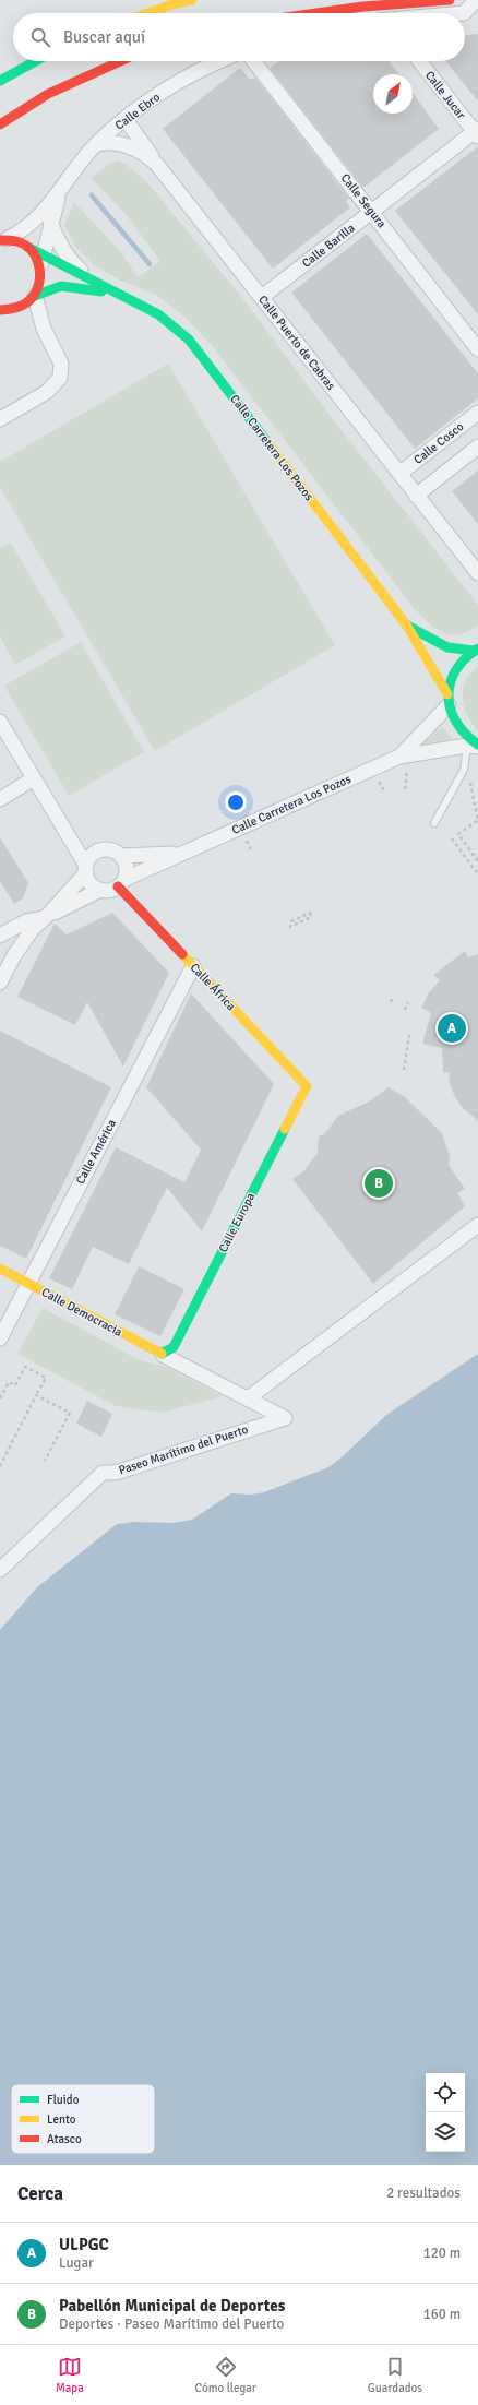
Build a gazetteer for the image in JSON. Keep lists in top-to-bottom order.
{
  "streets": {
    "main road": [
      "Calle Carretera Los Pozos",
      "Calle África",
      "Calle Europa",
      "Calle Democracia"
    ],
    "street": [
      "Calle Jucar",
      "Calle Ebro",
      "Calle Segura",
      "Calle Barilla",
      "Calle Puerto de Cabras",
      "Calle Cosco",
      "Calle América",
      "Paseo Marítimo del Puerto"
    ]
  },
  "crossings": [
    ["Calle Jucar", "Calle Barilla"],
    ["Calle Ebro", "Calle Puerto de Cabras"],
    ["Calle Segura", "Calle Barilla"],
    ["Calle Barilla", "Calle Puerto de Cabras"],
    ["Calle Puerto de Cabras", "Calle Cosco"],
    ["Calle Carretera Los Pozos", "Calle África"],
    ["Calle África", "Calle América"],
    ["Calle África", "Calle Europa"],
    ["Calle América", "Calle Democracia"],
    ["Calle Europa", "Calle Democracia"],
    ["Calle Europa", "Paseo Marítimo del Puerto"],
    ["Calle Democracia", "Paseo Marítimo del Puerto"]
  ],
  "legend": ["Fluido", "Lento", "Atasco"],
  "north": "top right",
  "page": {
    "search": "Buscar aquí",
    "pins": ["A", "B"],
    "heading": ["Cerca", "2 resultados"],
    "list": [
      {
        "mark": "A",
        "name": "ULPGC",
        "note": "Lugar",
        "value": "120 m"
      },
      {
        "mark": "B",
        "name": "Pabellón Municipal de Deportes",
        "note": "Deportes · Paseo Marítimo del Puerto",
        "value": "160 m"
      }
    ],
    "nav": ["Mapa", "Cómo llegar", "Guardados"]
  }
}
